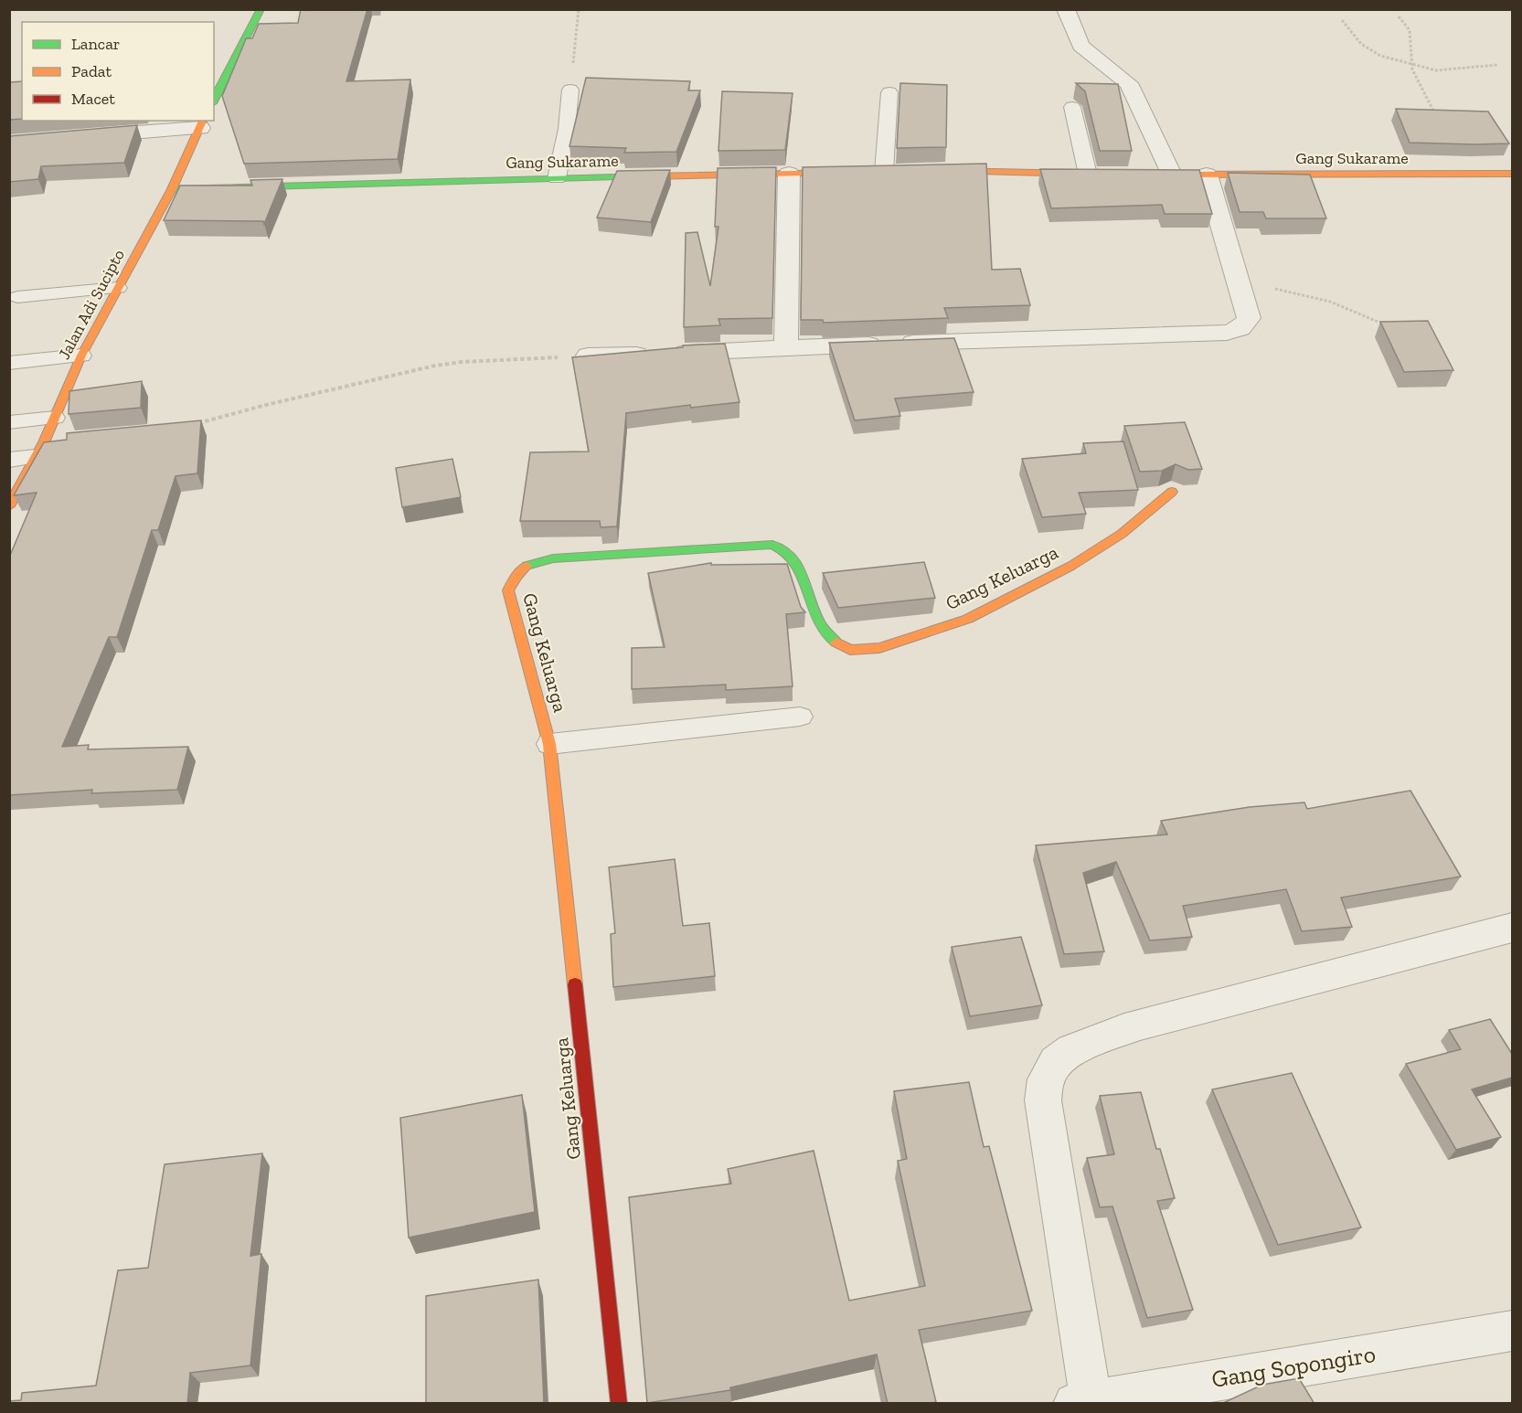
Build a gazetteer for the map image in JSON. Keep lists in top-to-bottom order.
{
  "streets": {
    "street": [
      "Gang Sukarame",
      "Jalan Adi Sucipto",
      "Gang Keluarga",
      "Gang Sopongiro"
    ]
  },
  "crossings": [
    ["Gang Sukarame", "Jalan Adi Sucipto"]
  ],
  "legend": ["Lancar", "Padat", "Macet"]
}
